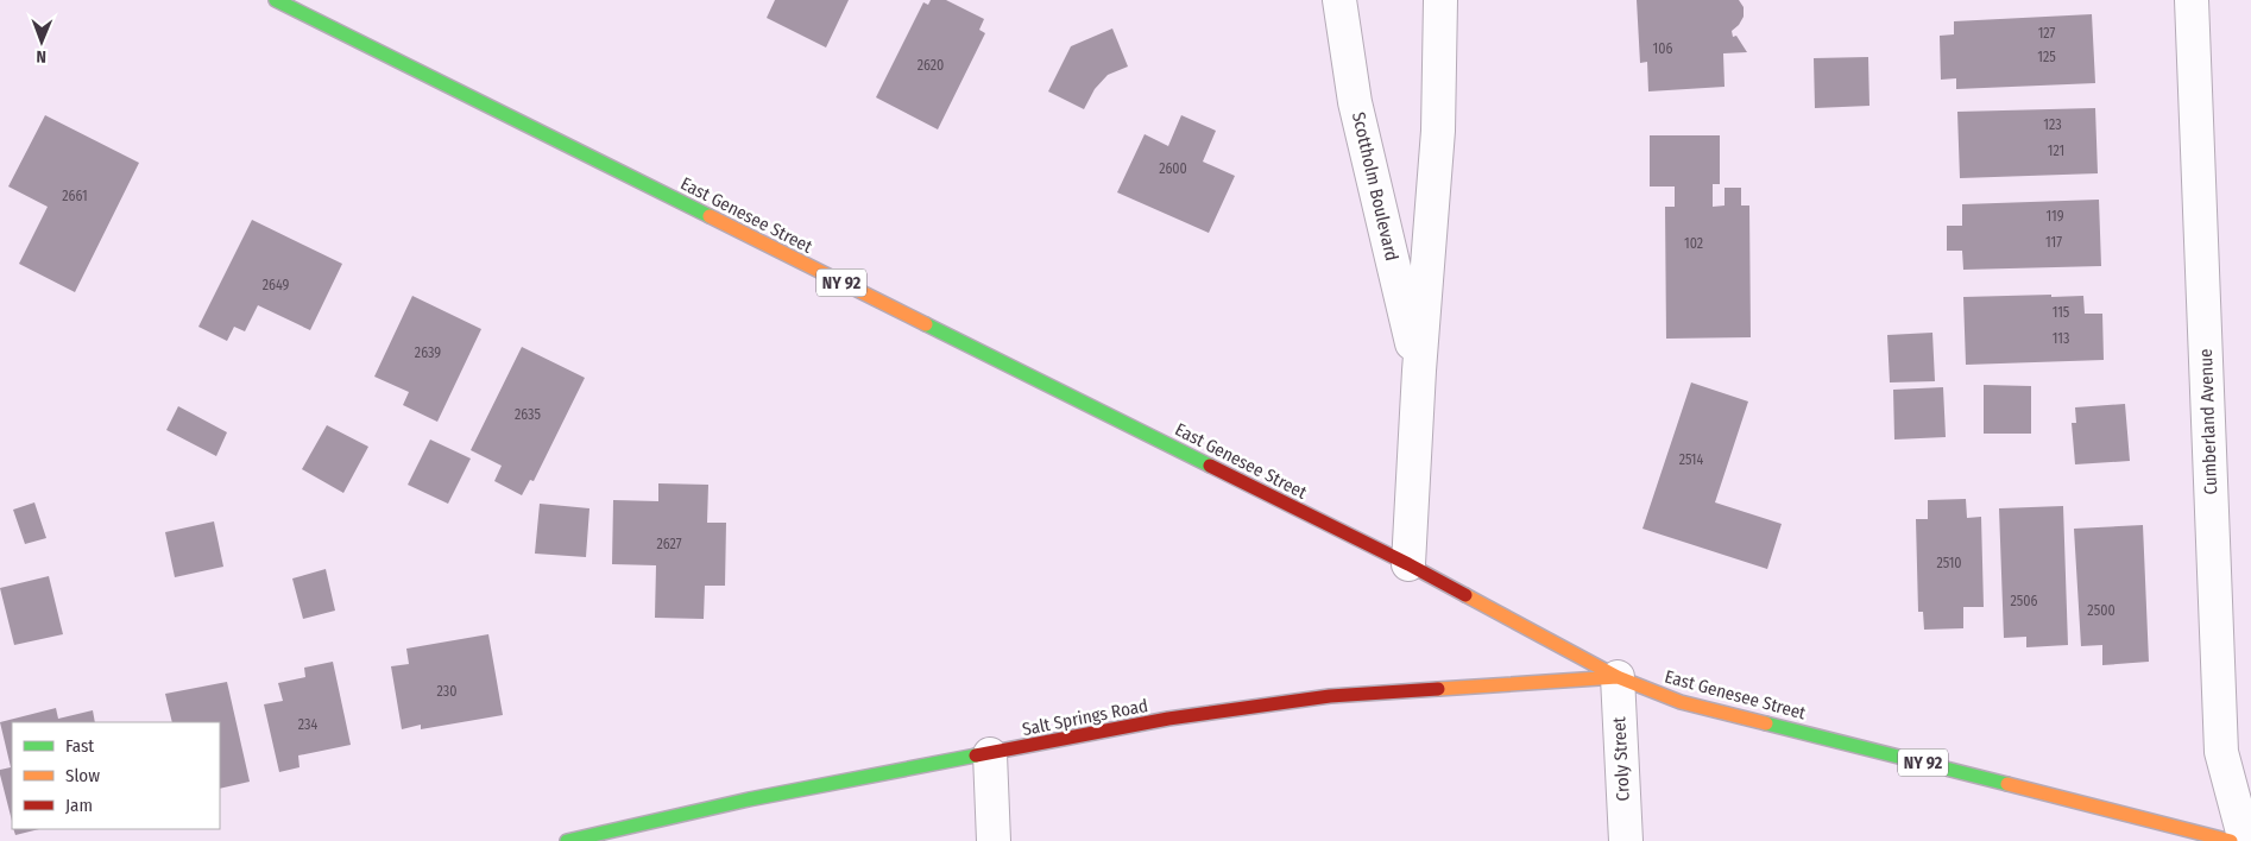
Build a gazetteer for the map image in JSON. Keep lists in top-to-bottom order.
{
  "streets": {
    "main road": ["East Genesee Street", "NY 92", "Salt Springs Road"],
    "street": ["Scottholm Boulevard", "Cumberland Avenue", "Croly Street"]
  },
  "crossings": [
    ["Scottholm Boulevard", "East Genesee Street"],
    ["East Genesee Street", "Salt Springs Road"],
    ["East Genesee Street", "Croly Street"],
    ["Salt Springs Road", "Croly Street"]
  ],
  "house_numbers": [
    "127",
    "106",
    "125",
    "2620",
    "123",
    "121",
    "2600",
    "2661",
    "119",
    "117",
    "102",
    "2649",
    "115",
    "113",
    "2639",
    "2635",
    "2514",
    "2627",
    "2510",
    "2506",
    "2500",
    "230",
    "234"
  ],
  "legend": ["Fast", "Slow", "Jam"],
  "north": "bottom"
}
